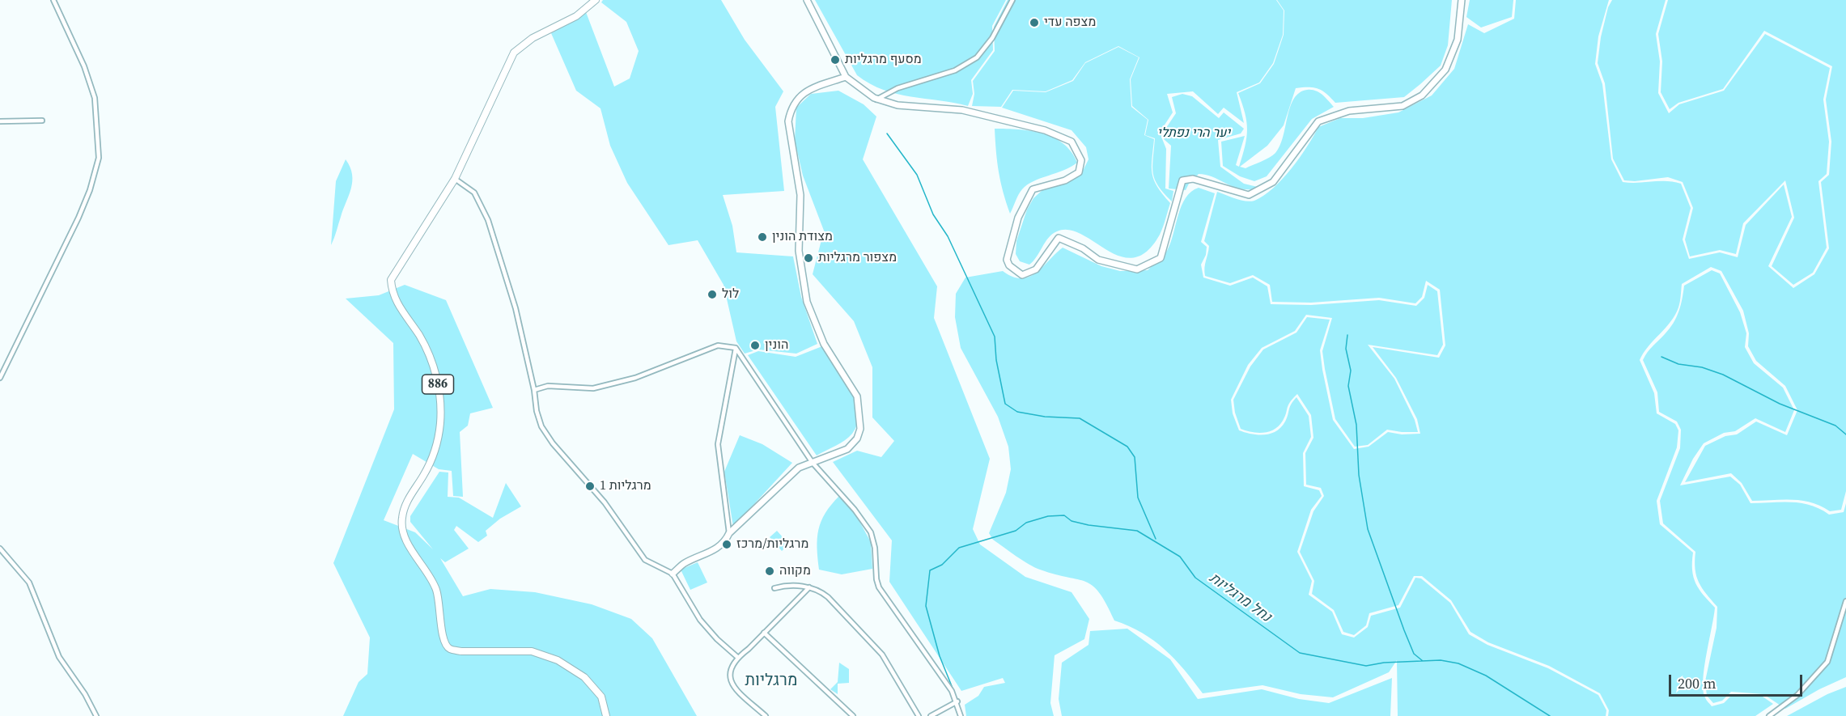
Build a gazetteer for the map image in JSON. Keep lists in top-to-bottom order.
{
  "streets": {
    "main road": ["886"]
  },
  "districts": ["מרגליות"],
  "water": ["נחל מרגליות"],
  "parks": ["יער הרי נפתלי"],
  "places": [
    "מצפה עדי",
    "מסעף מרגליות",
    "מצודת הונין",
    "מצפור מרגליות",
    "לול",
    "הונין",
    "מרגליות 1",
    "מרגליות/מרכז",
    "מקווה"
  ],
  "scale_bar": "200 m"
}
